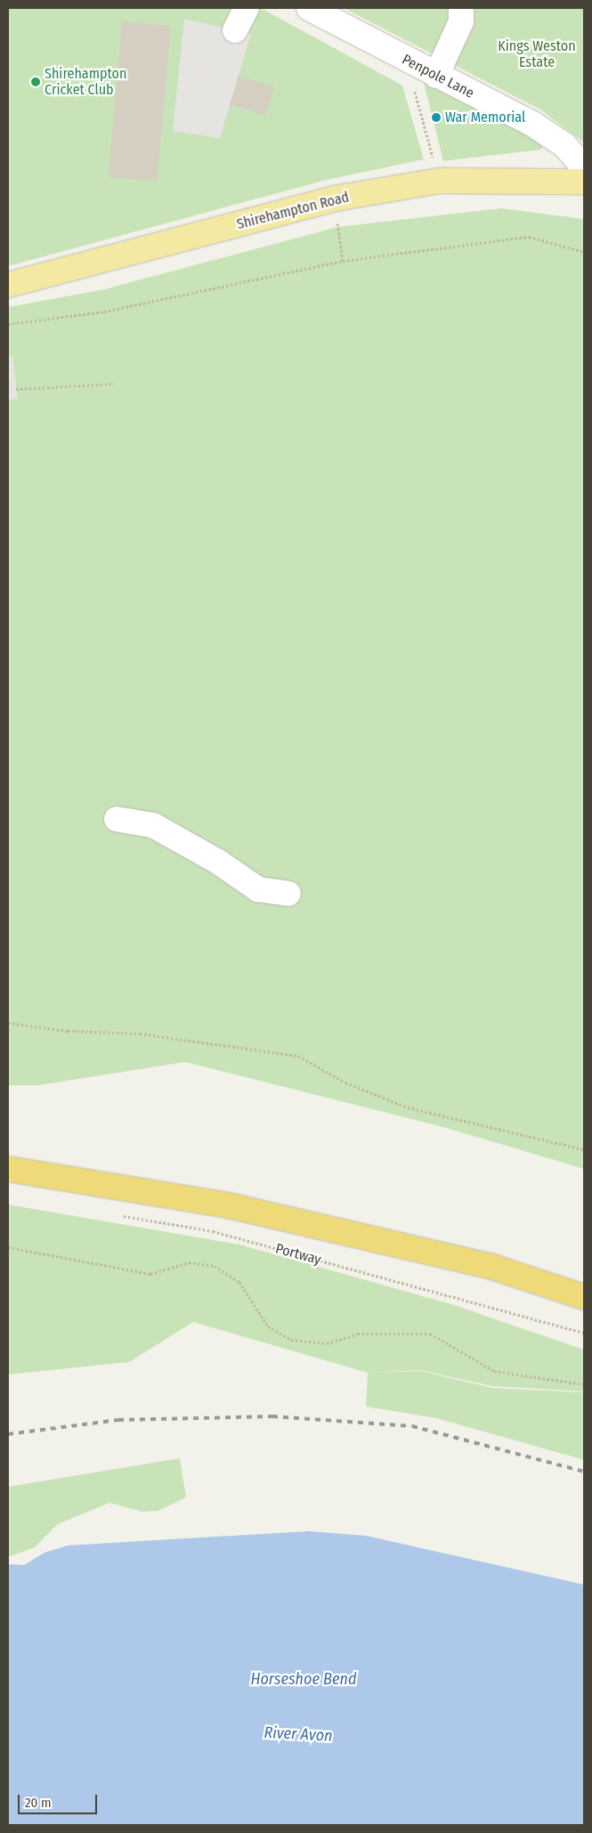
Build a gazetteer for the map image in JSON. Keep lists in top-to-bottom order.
{
  "streets": {
    "main road": ["Shirehampton Road"],
    "street": ["Penpole Lane"],
    "path": ["Portway"]
  },
  "water": ["Horseshoe Bend", "River Avon"],
  "parks": ["Kings Weston Estate"],
  "places": ["Shirehampton Cricket Club", "War Memorial"],
  "scale_bar": "20 m"
}
